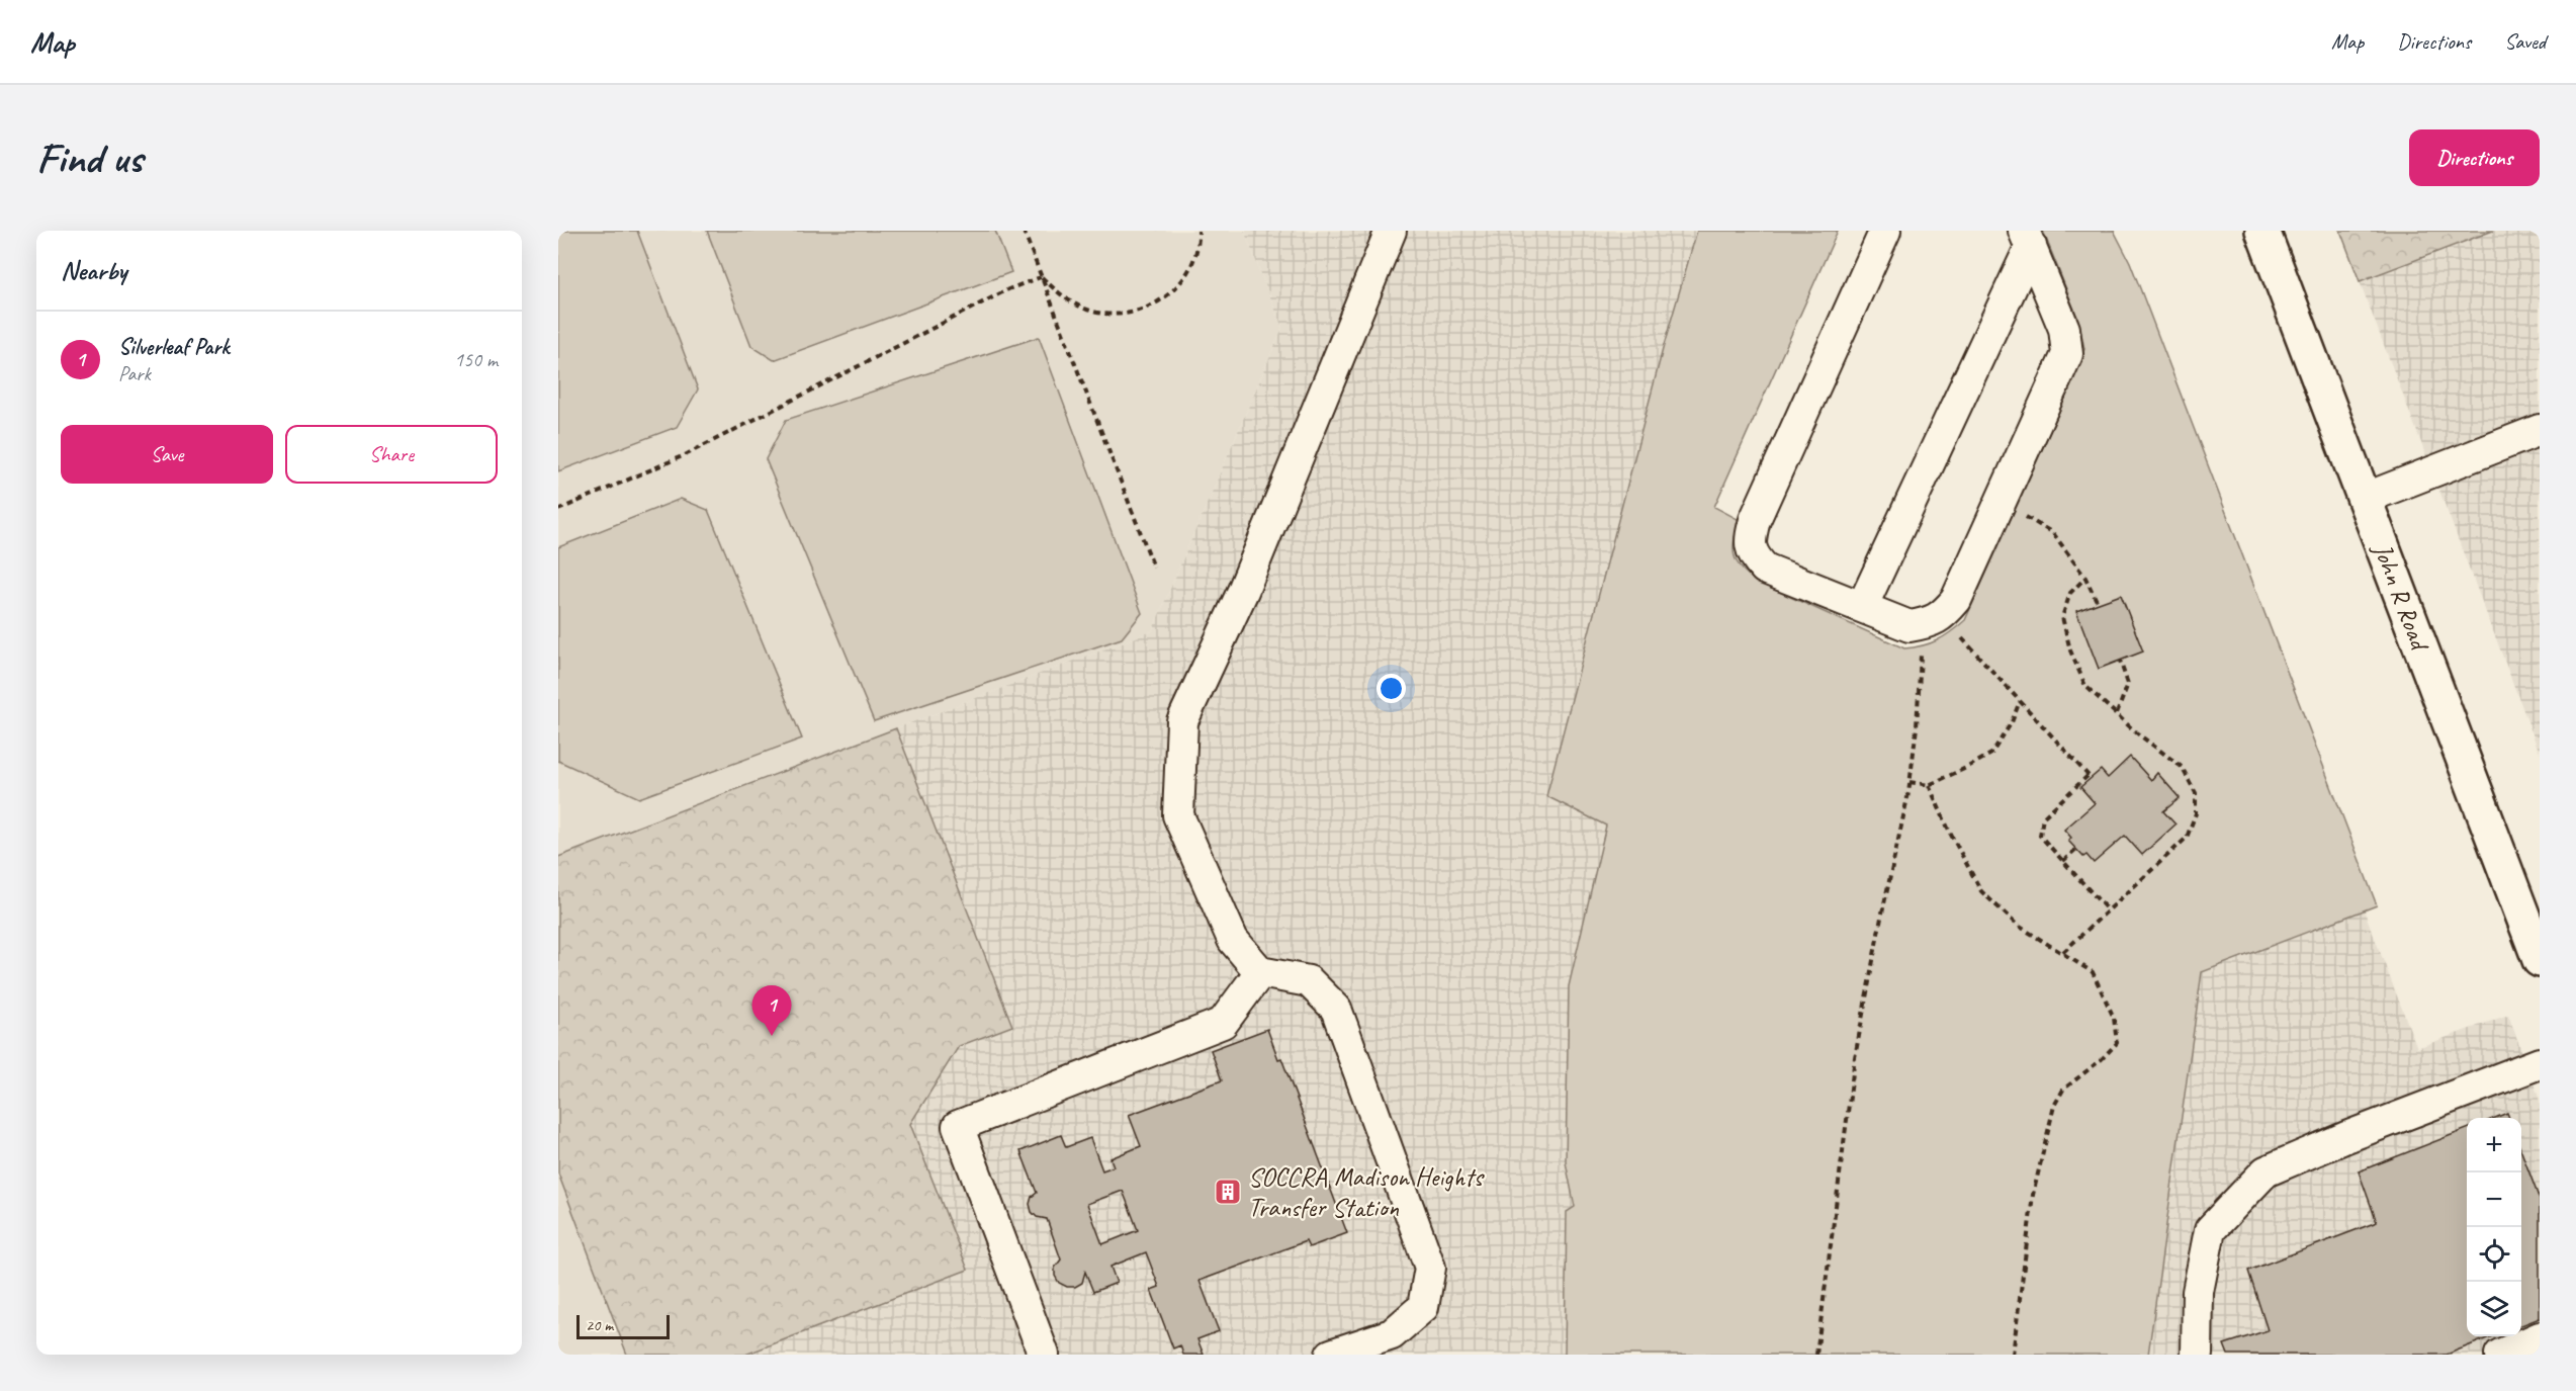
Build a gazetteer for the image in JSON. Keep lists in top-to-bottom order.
{
  "streets": {
    "main road": ["John R Road"]
  },
  "places": {
    "building": ["SOCCRA Madison Heights Transfer Station"]
  },
  "scale_bar": "20 m",
  "page": {
    "header": "Map",
    "nav": ["Map", "Directions", "Saved"],
    "buttons": [
      "Directions",
      ["Save", "Share"]
    ],
    "title": "Find us",
    "heading": "Nearby",
    "list": [
      {
        "mark": "1",
        "name": "Silverleaf Park",
        "note": "Park",
        "value": "150 m"
      }
    ],
    "pins": "1",
    "map_buttons": ["+", "−"],
    "scale": "20 m"
  }
}
